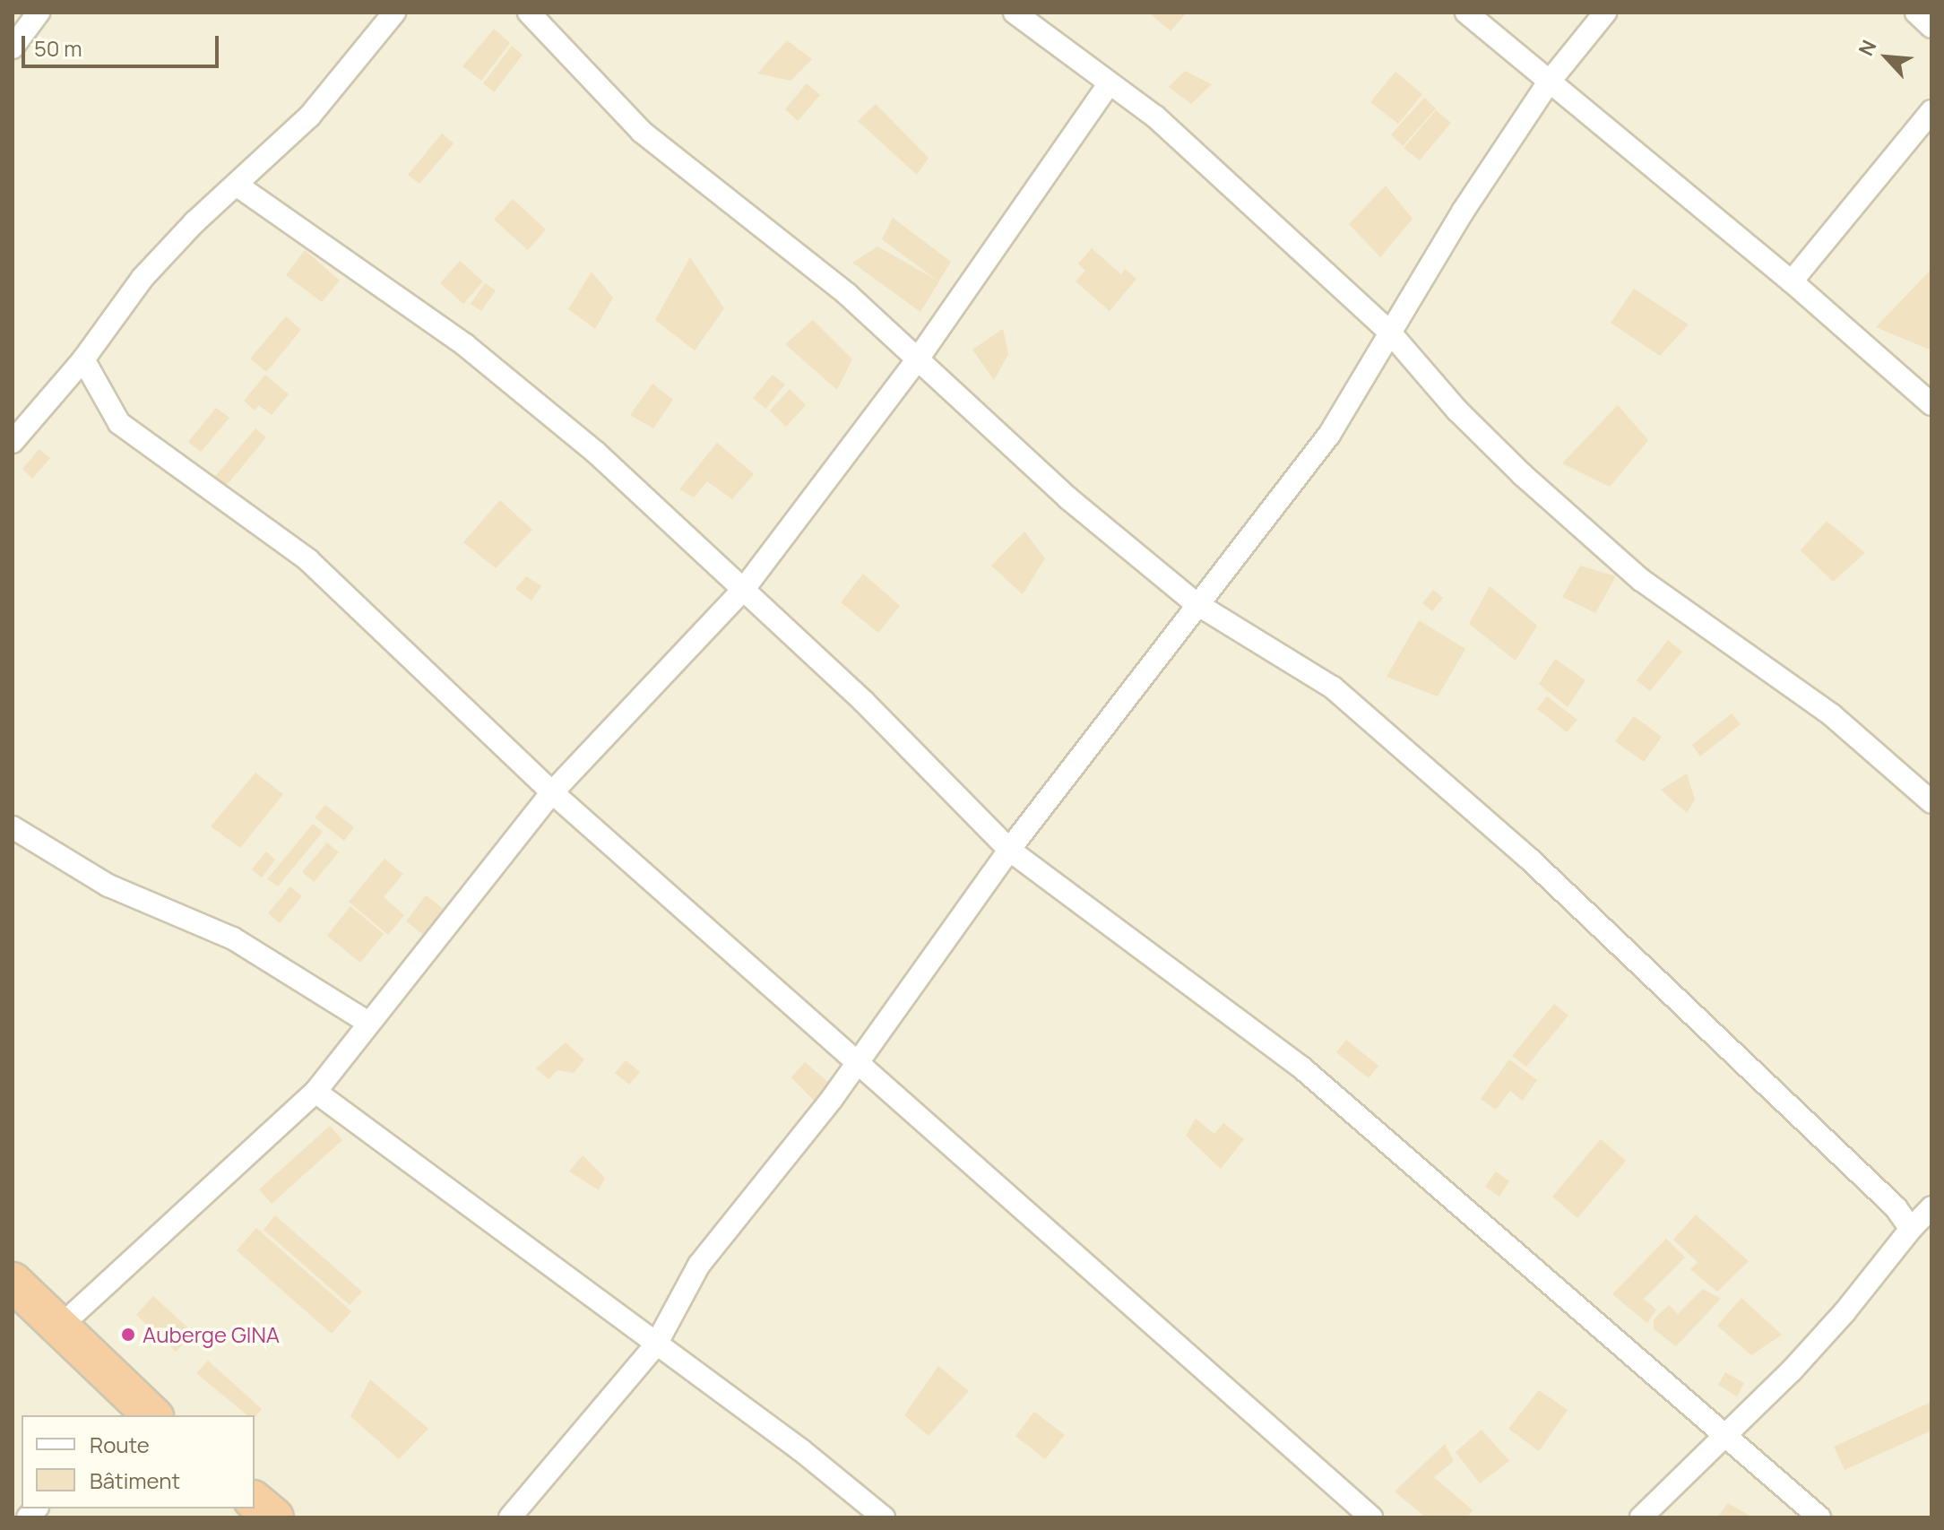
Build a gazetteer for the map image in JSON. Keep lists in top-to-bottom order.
{
  "places": ["Auberge GINA"],
  "legend": ["Route", "Bâtiment"],
  "scale_bar": "50 m",
  "north": "top left"
}
